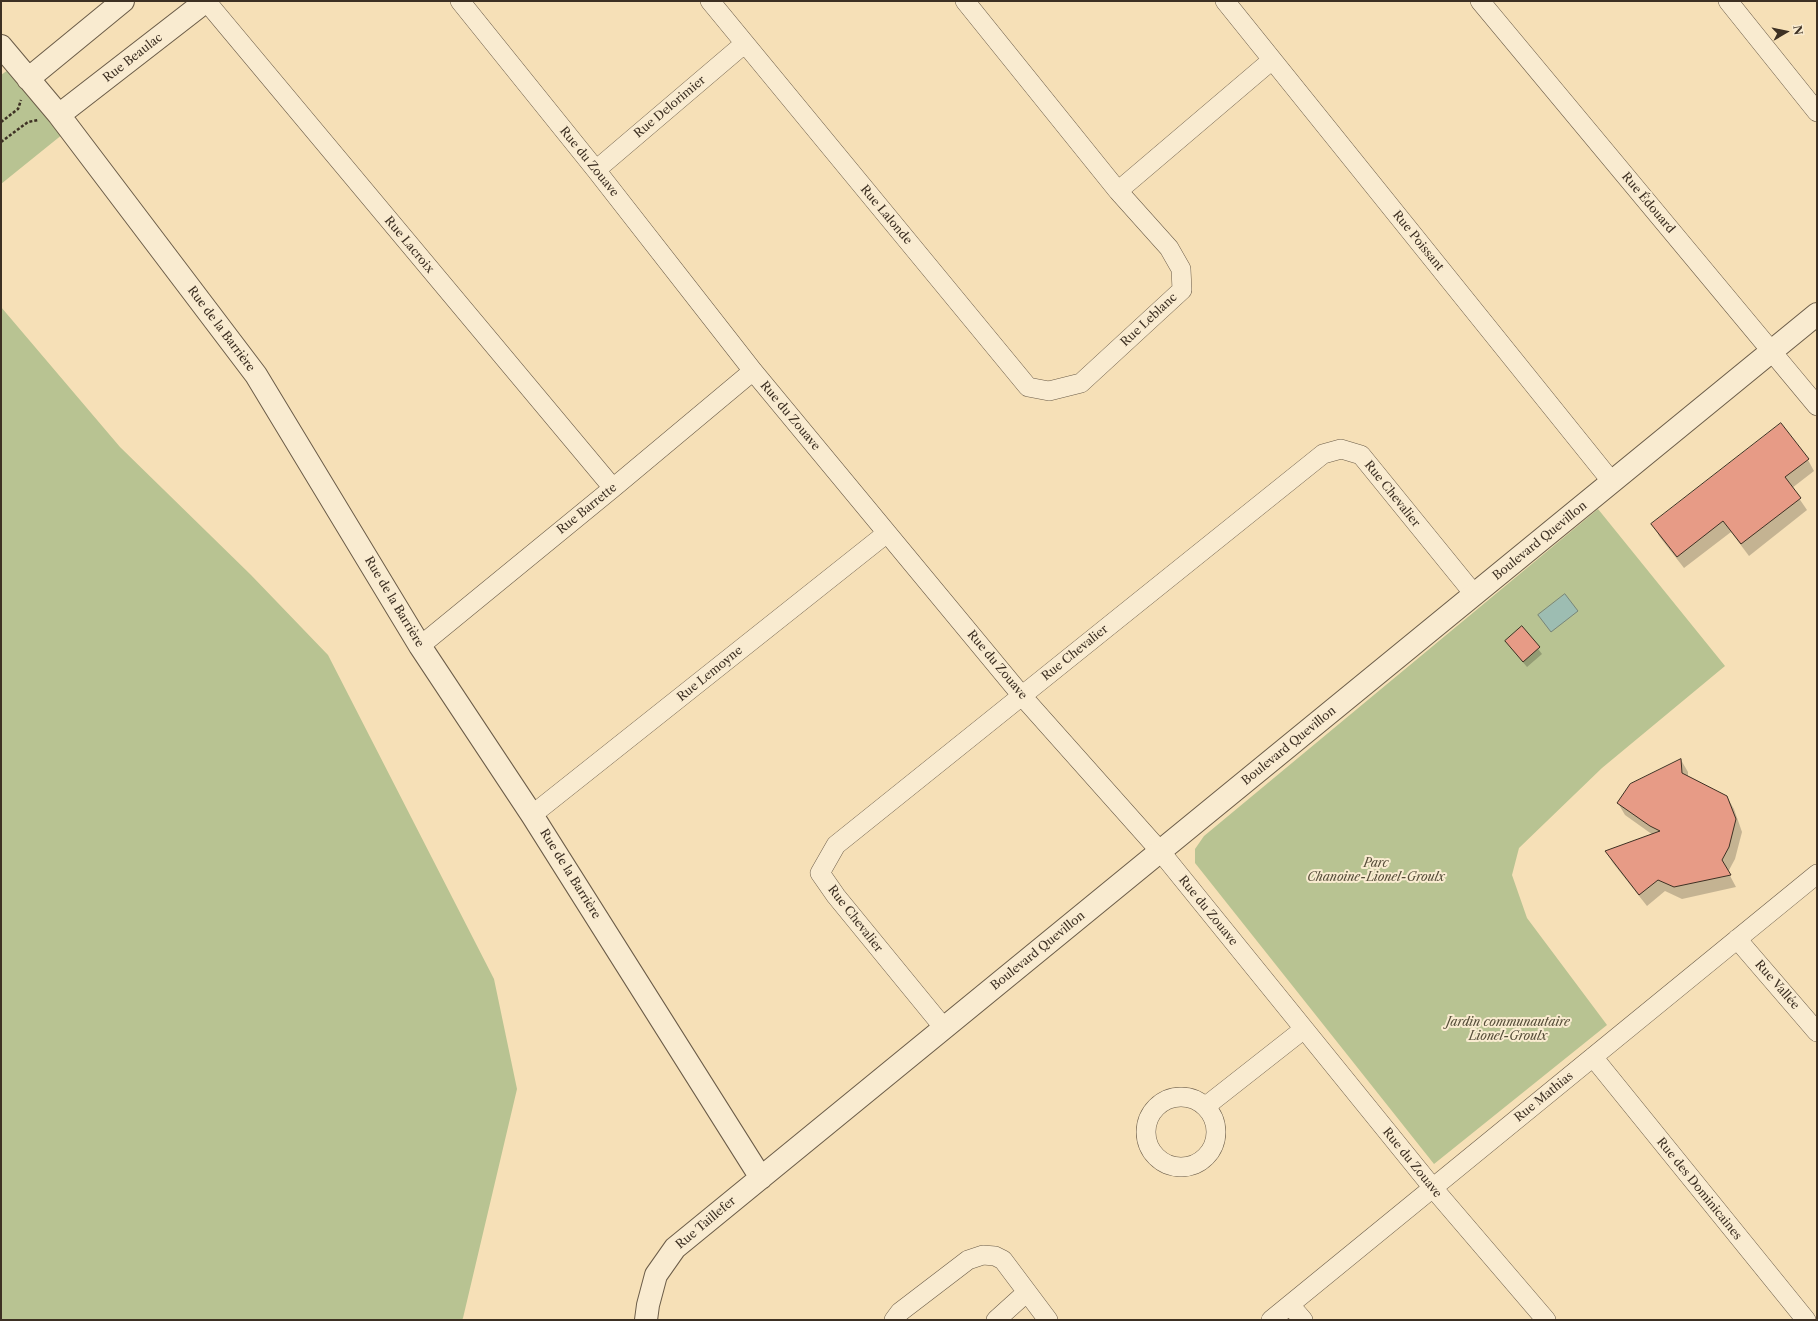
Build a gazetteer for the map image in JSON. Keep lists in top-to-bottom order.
{
  "streets": {
    "street": [
      "Rue Beaulac",
      "Rue Delorimier",
      "Rue du Zouave",
      "Rue Édouard",
      "Rue Lalonde",
      "Rue Poissant",
      "Rue Lacroix",
      "Rue Leblanc",
      "Rue de la Barrière",
      "Rue Chevalier",
      "Rue Barrette",
      "Boulevard Quevillon",
      "Rue Lemoyne",
      "Rue Vallée",
      "Rue Mathias",
      "Rue des Dominicaines",
      "Rue Taillefer"
    ]
  },
  "crossings": [
    ["Rue Beaulac", "Rue Lacroix"],
    ["Rue Beaulac", "Rue de la Barrière"],
    ["Rue Delorimier", "Rue du Zouave"],
    ["Rue Delorimier", "Rue Lalonde"],
    ["Rue du Zouave", "Rue Chevalier"],
    ["Rue du Zouave", "Rue Barrette"],
    ["Rue du Zouave", "Boulevard Quevillon"],
    ["Rue du Zouave", "Rue Lemoyne"],
    ["Rue du Zouave", "Rue Mathias"],
    ["Rue Édouard", "Boulevard Quevillon"],
    ["Rue Lalonde", "Rue Leblanc"],
    ["Rue Poissant", "Boulevard Quevillon"],
    ["Rue Lacroix", "Rue Barrette"],
    ["Rue de la Barrière", "Rue Barrette"],
    ["Rue de la Barrière", "Boulevard Quevillon"],
    ["Rue de la Barrière", "Rue Lemoyne"],
    ["Rue de la Barrière", "Rue Taillefer"],
    ["Rue Chevalier", "Boulevard Quevillon"],
    ["Boulevard Quevillon", "Rue Taillefer"],
    ["Rue Vallée", "Rue Mathias"],
    ["Rue Mathias", "Rue des Dominicaines"]
  ],
  "parks": ["Parc Chanoine-Lionel-Groulx", "Jardin communautaire Lionel-Groulx"],
  "north": "right"
}
